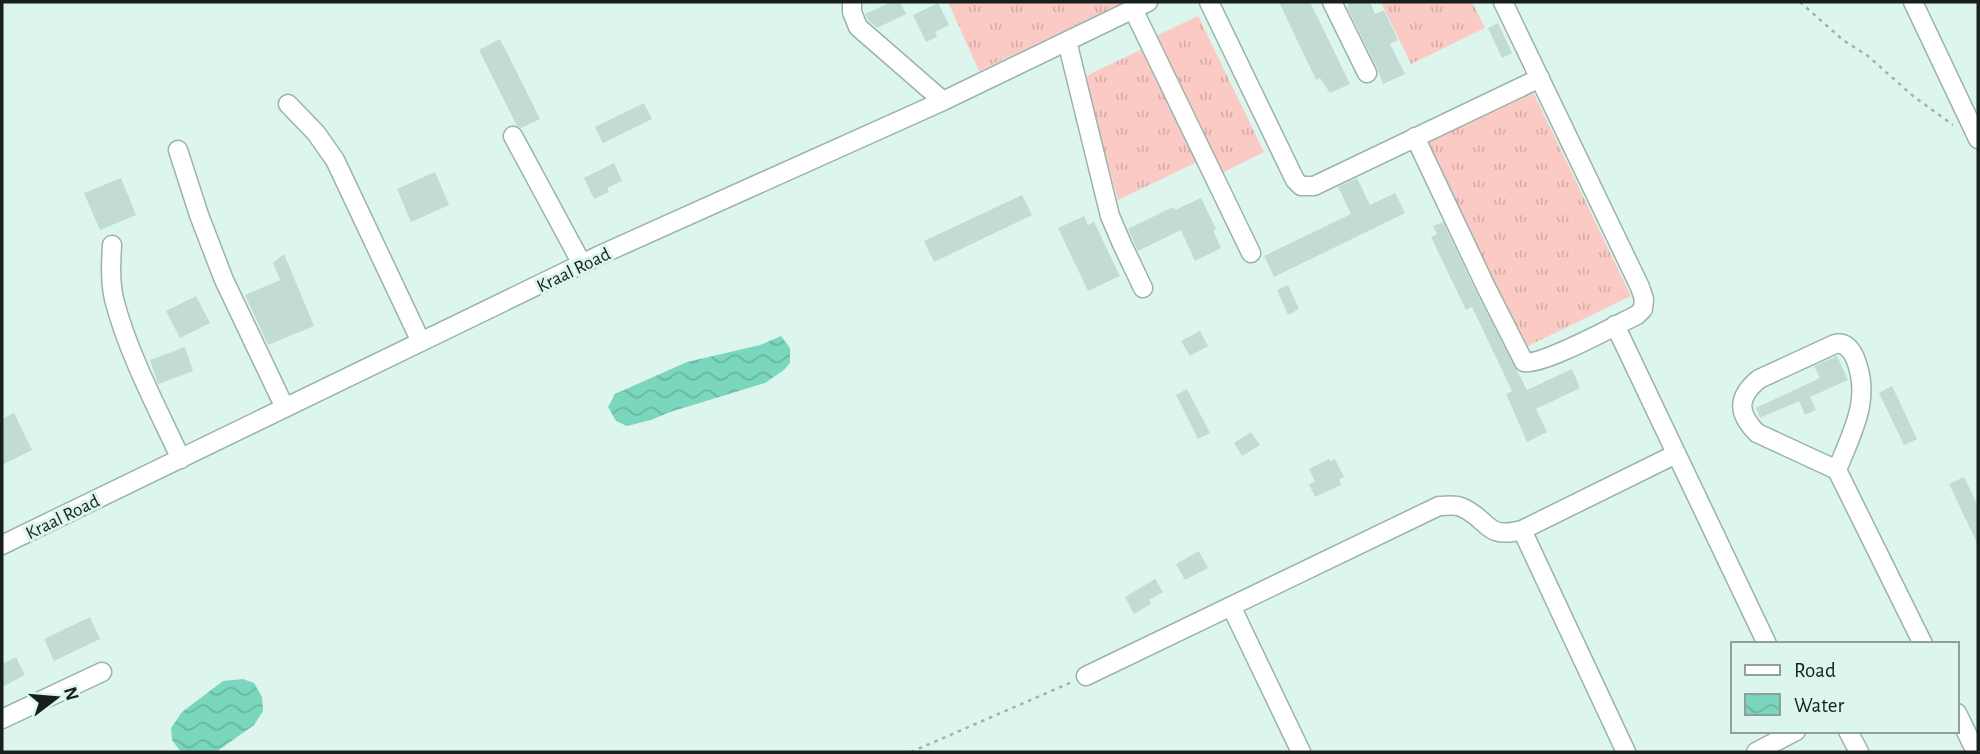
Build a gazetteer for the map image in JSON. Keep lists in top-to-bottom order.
{
  "streets": {
    "street": ["Kraal Road"]
  },
  "legend": ["Road", "Water"],
  "north": "right"
}
